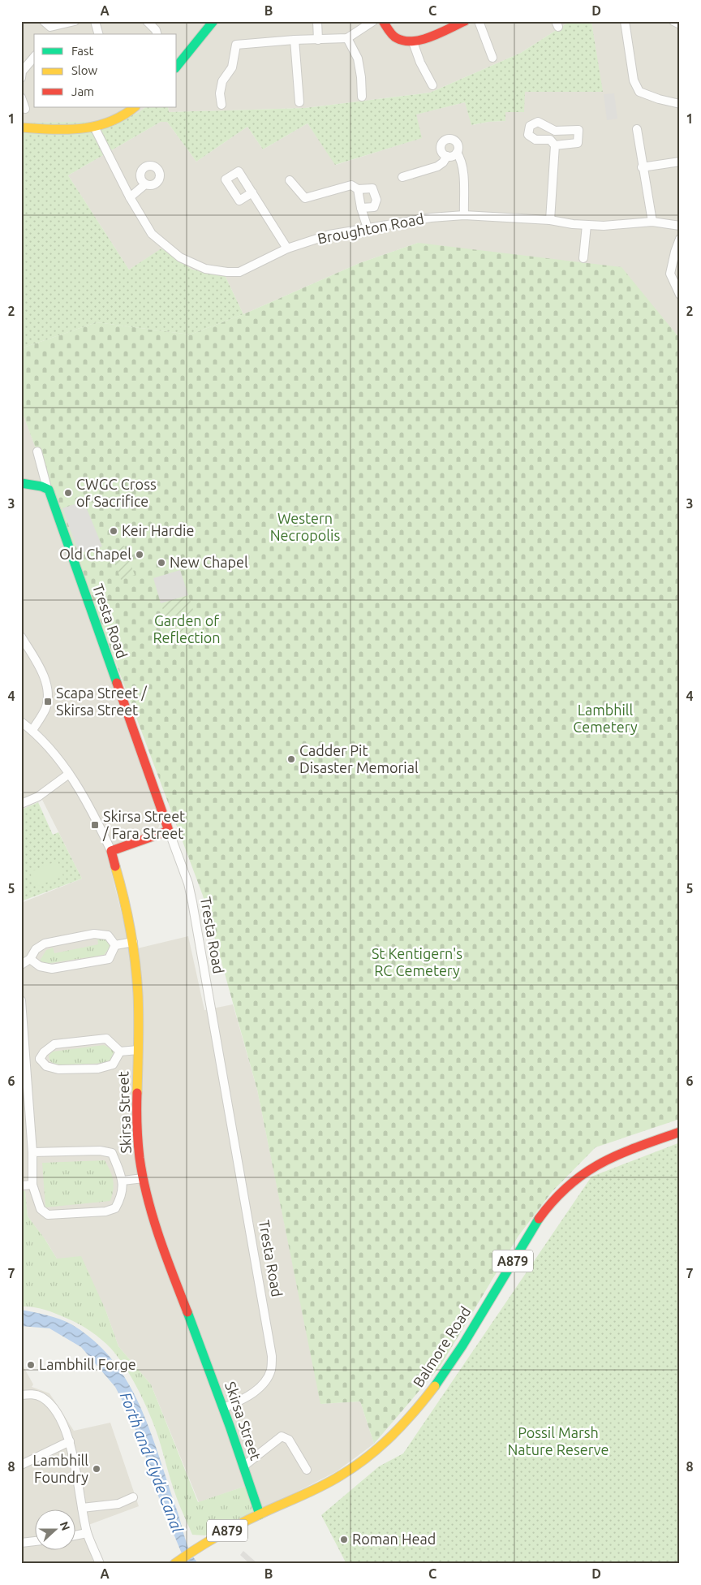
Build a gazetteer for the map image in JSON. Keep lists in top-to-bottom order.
{
  "streets": {
    "street": [
      "Broughton Road",
      "Tresta Road",
      "Skirsa Street",
      "A879",
      "Balmore Road"
    ]
  },
  "crossings": [
    ["Tresta Road", "Skirsa Street"],
    ["Skirsa Street", "Balmore Road"]
  ],
  "water": ["Forth and Clyde Canal"],
  "parks": [
    "Western Necropolis",
    "Garden of Reflection",
    "Lambhill Cemetery",
    "St Kentigern's RC Cemetery",
    "Possil Marsh Nature Reserve"
  ],
  "places": {
    "other": [
      "CWGC Cross of Sacrifice",
      "Keir Hardie",
      "Old Chapel",
      "New Chapel",
      "Cadder Pit Disaster Memorial",
      "Lambhill Forge",
      "Lambhill Foundry",
      "Roman Head"
    ],
    "transit": ["Scapa Street / Skirsa Street", "Skirsa Street / Fara Street"]
  },
  "legend": ["Fast", "Slow", "Jam"],
  "north": "right",
  "grid": {
    "columns": [
      "A",
      "B",
      "C",
      "D"
    ],
    "rows": [
      "1",
      "2",
      "3",
      "4",
      "5",
      "6",
      "7",
      "8"
    ]
  }
}
